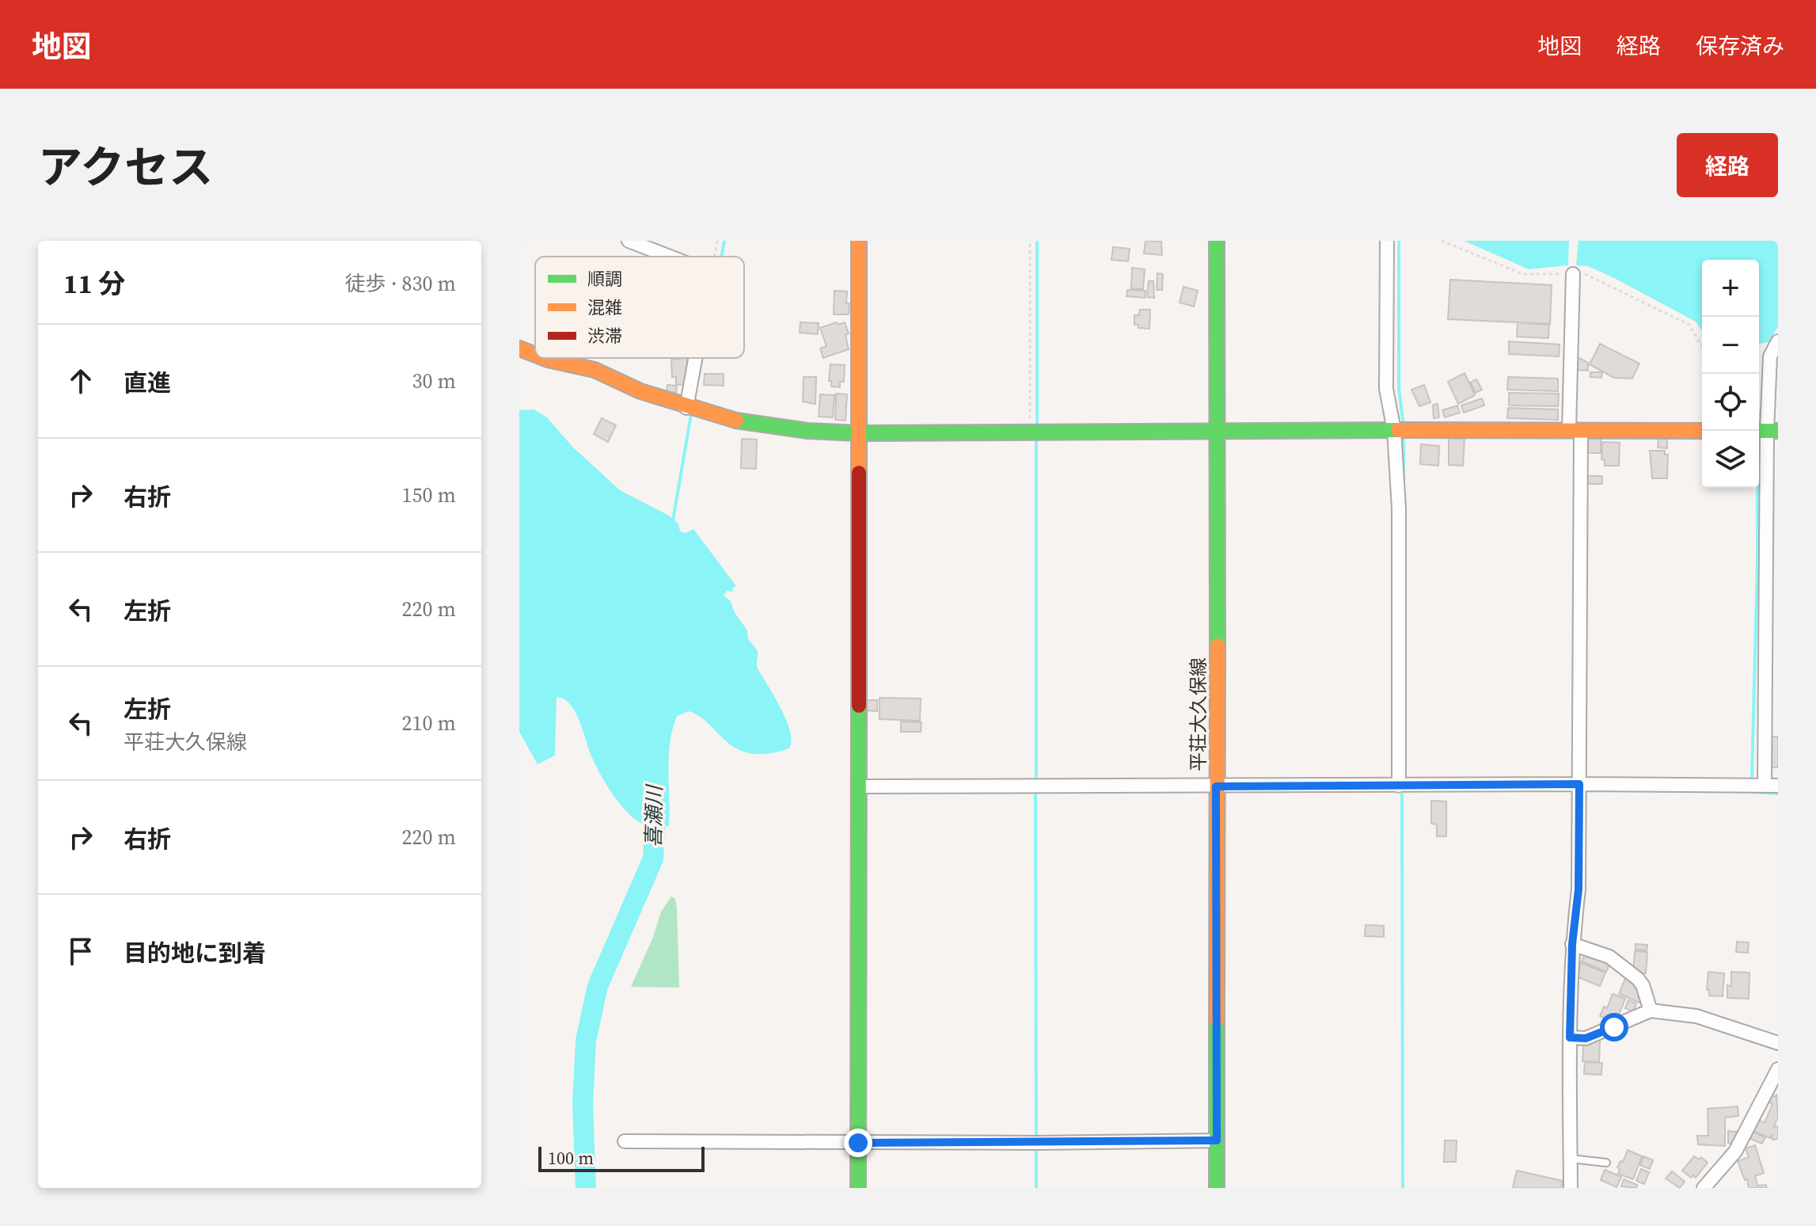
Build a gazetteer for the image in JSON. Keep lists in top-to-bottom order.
{
  "streets": {
    "street": ["平荘大久保線"]
  },
  "water": ["喜瀬川"],
  "legend": ["順調", "混雑", "渋滞"],
  "scale_bar": "100 m",
  "page": {
    "header": "地図",
    "nav": ["地図", "経路", "保存済み"],
    "title": "アクセス",
    "buttons": "経路",
    "heading": ["11 分", "徒歩 · 830 m"],
    "map_buttons": ["+", "−"],
    "list": [
      ["直進", "30 m"],
      ["右折", "150 m"],
      ["左折", "220 m"],
      ["左折", "平荘大久保線", "210 m"],
      ["右折", "220 m"],
      "目的地に到着"
    ],
    "scale": "100 m"
  }
}
